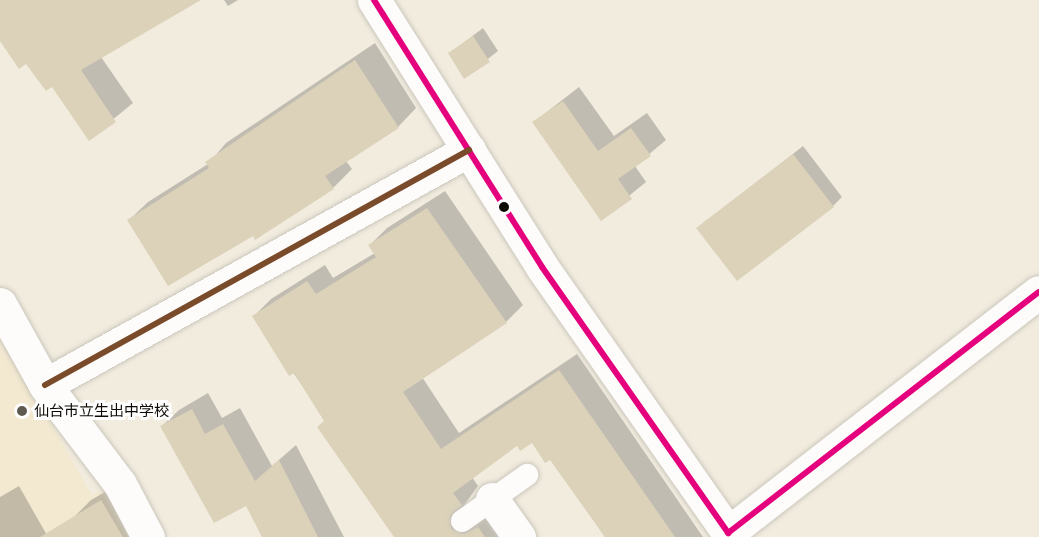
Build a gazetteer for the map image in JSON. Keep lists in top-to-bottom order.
{
  "places": ["仙台市立生出中学校"]
}
